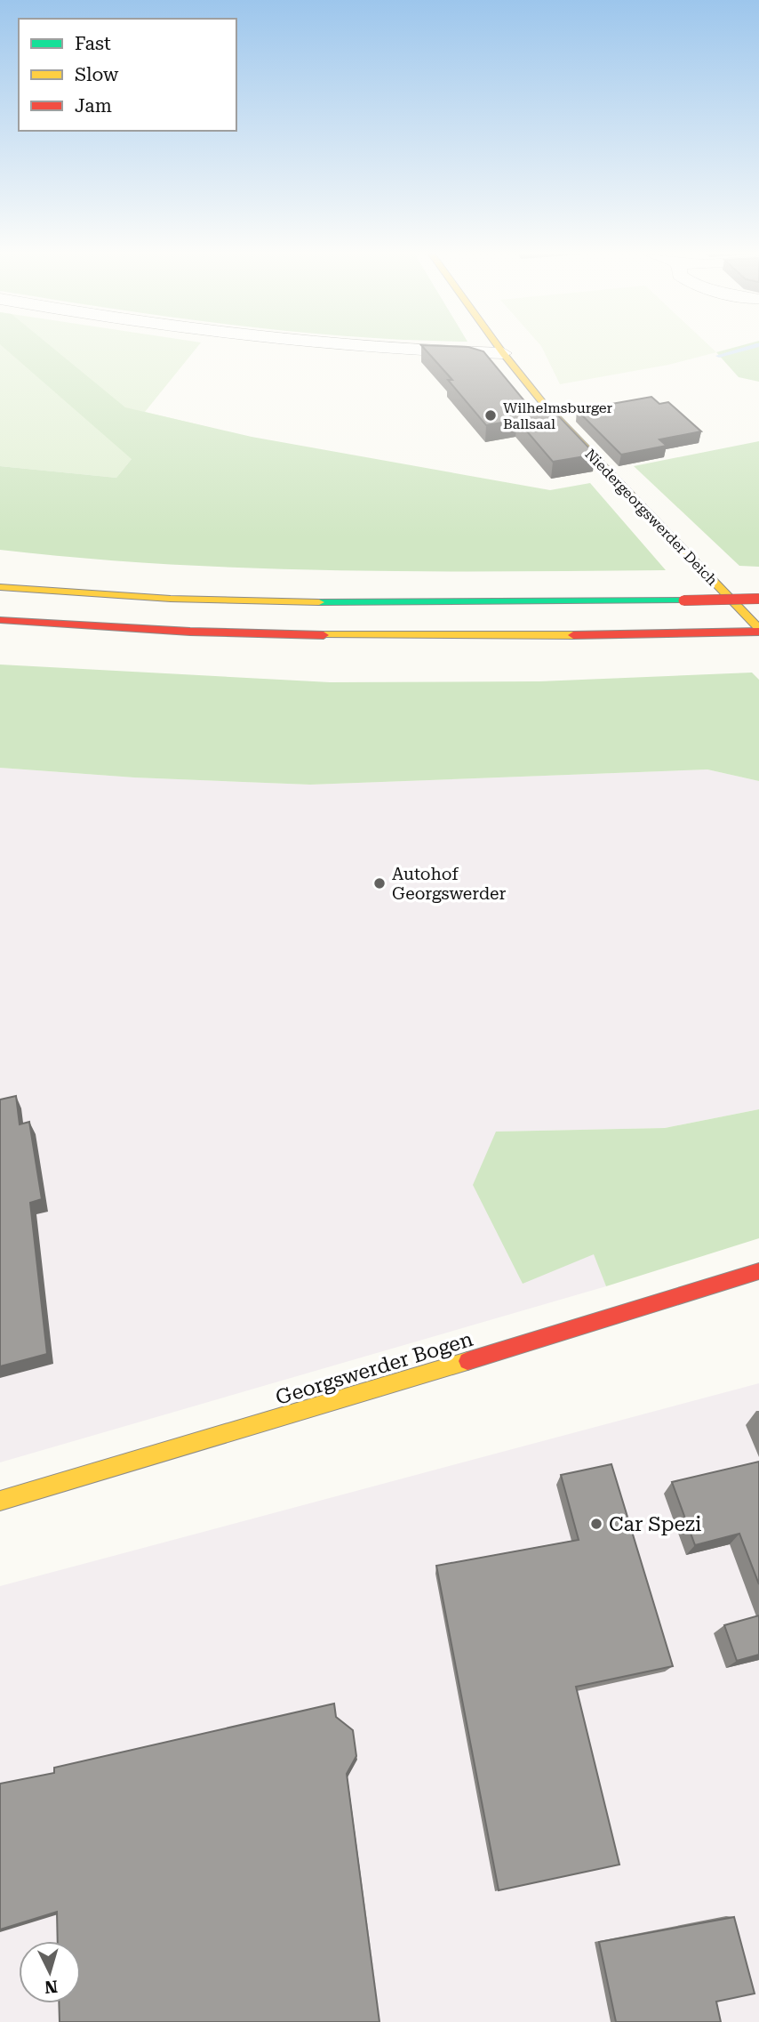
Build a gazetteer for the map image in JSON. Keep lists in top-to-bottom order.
{
  "streets": {
    "main road": ["Niedergeorgswerder Deich", "Georgswerder Bogen"]
  },
  "places": ["Wilhelmsburger Ballsaal", "Autohof Georgswerder", "Car Spezi"],
  "legend": ["Fast", "Slow", "Jam"],
  "north": "bottom"
}
